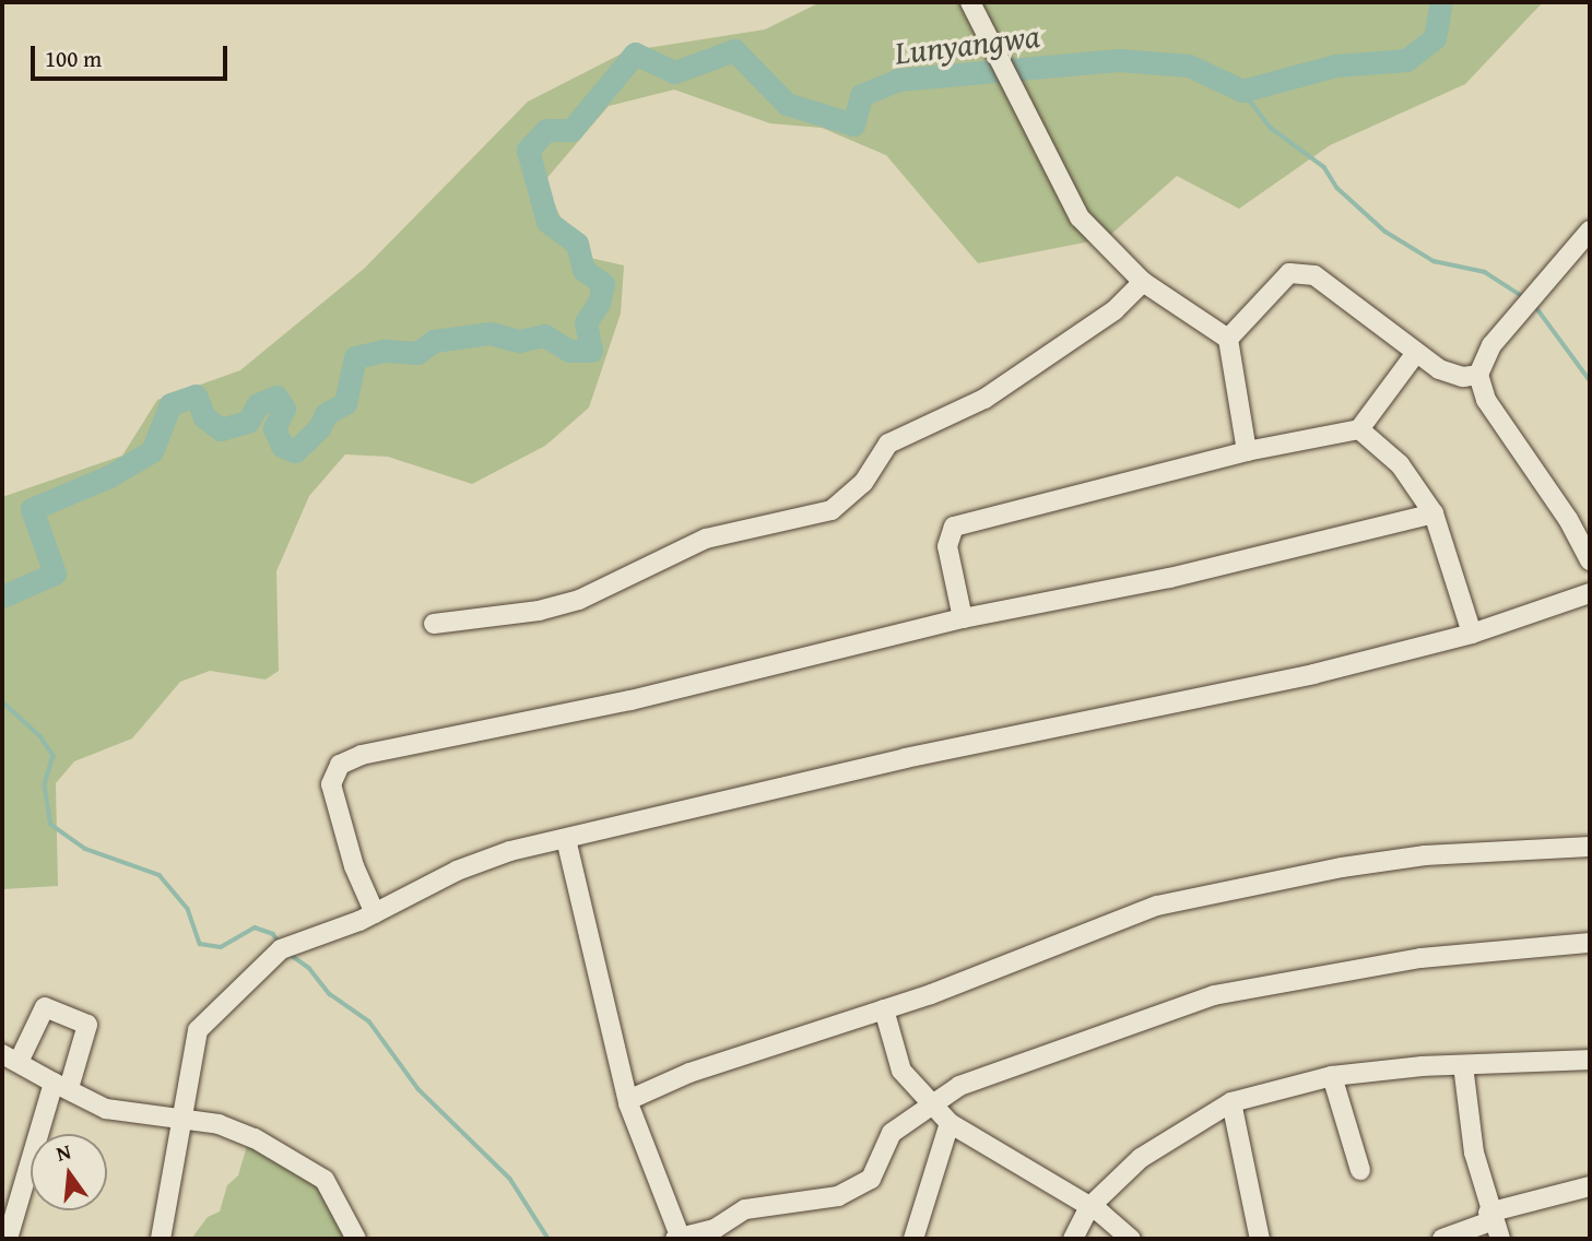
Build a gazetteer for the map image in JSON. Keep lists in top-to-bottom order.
{
  "water": ["Lunyangwa"],
  "scale_bar": "100 m",
  "north": "top"
}
